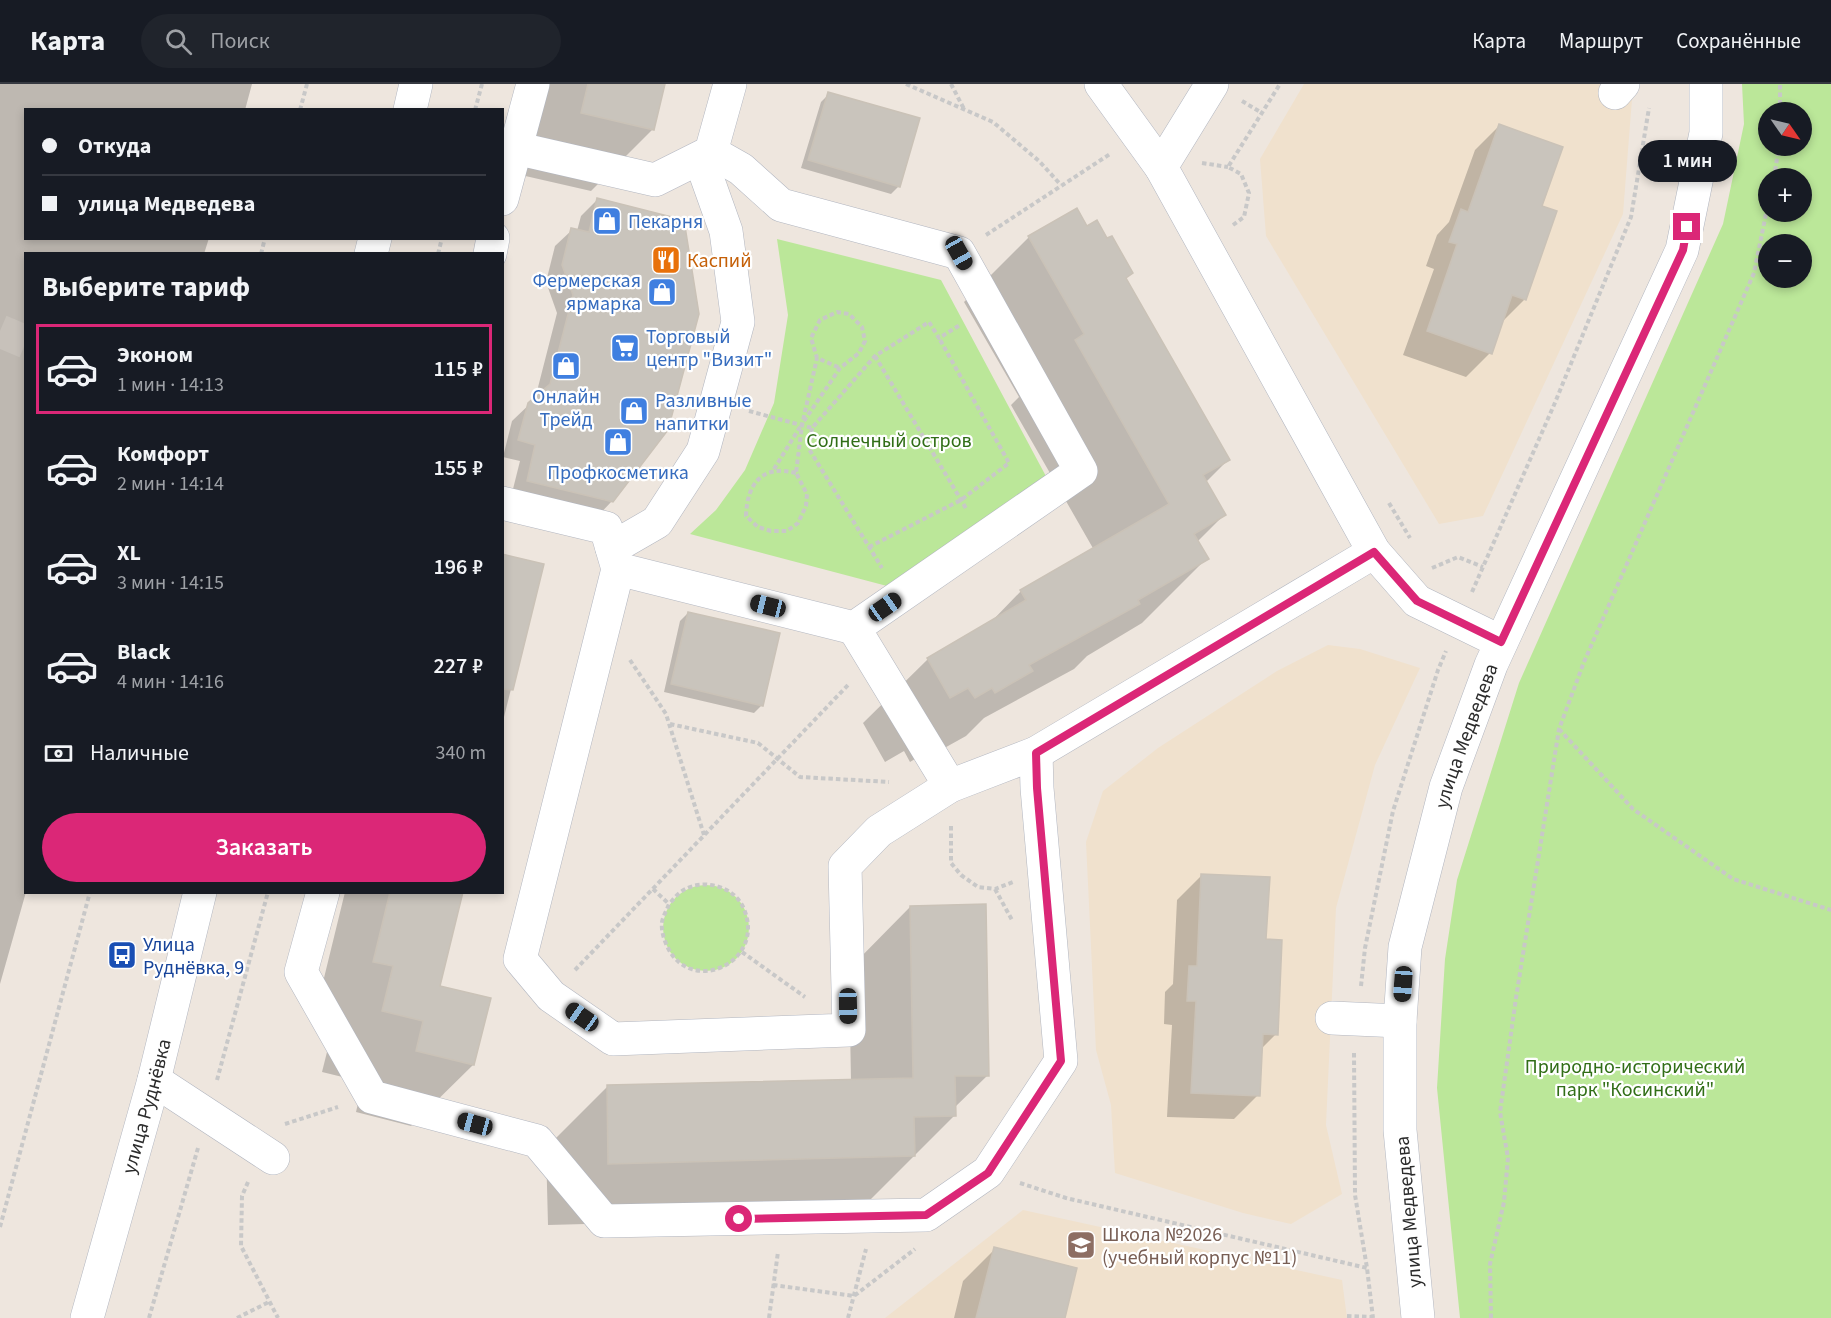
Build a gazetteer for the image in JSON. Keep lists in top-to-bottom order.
{
  "streets": {
    "street": ["улица Медведева", "улица Руднёвка"]
  },
  "parks": ["Солнечный остров", "Природно-исторический парк \"Косинский\""],
  "places": {
    "shop": [
      "Пекарня",
      "Фермерская ярмарка",
      "Онлайн Трейд",
      "Разливные напитки",
      "Профкосметика"
    ],
    "restaurant": ["Каспий"],
    "supermarket": ["Торговый центр \"Визит\""],
    "bus stop": ["Улица Руднёвка, 9"],
    "school or university": ["Школа №2026 (учебный корпус №11)"]
  },
  "north": "bottom right",
  "page": {
    "header": "Карта",
    "search": "Поиск",
    "nav": ["Карта", "Маршрут", "Сохранённые"],
    "map_buttons": ["+", "−"],
    "banner": ["Откуда", "улица Медведева"],
    "bubble": "1 мин",
    "heading": "Выберите тариф",
    "list": [
      {
        "name": "Эконом",
        "note": "1 мин · 14:13",
        "value": "115 ₽"
      },
      {
        "name": "Комфорт",
        "note": "2 мин · 14:14",
        "value": "155 ₽"
      },
      {
        "name": "XL",
        "note": "3 мин · 14:15",
        "value": "196 ₽"
      },
      {
        "name": "Black",
        "note": "4 мин · 14:16",
        "value": "227 ₽"
      }
    ],
    "pay": ["Наличные", "340 m"],
    "buttons": "Заказать"
  }
}
